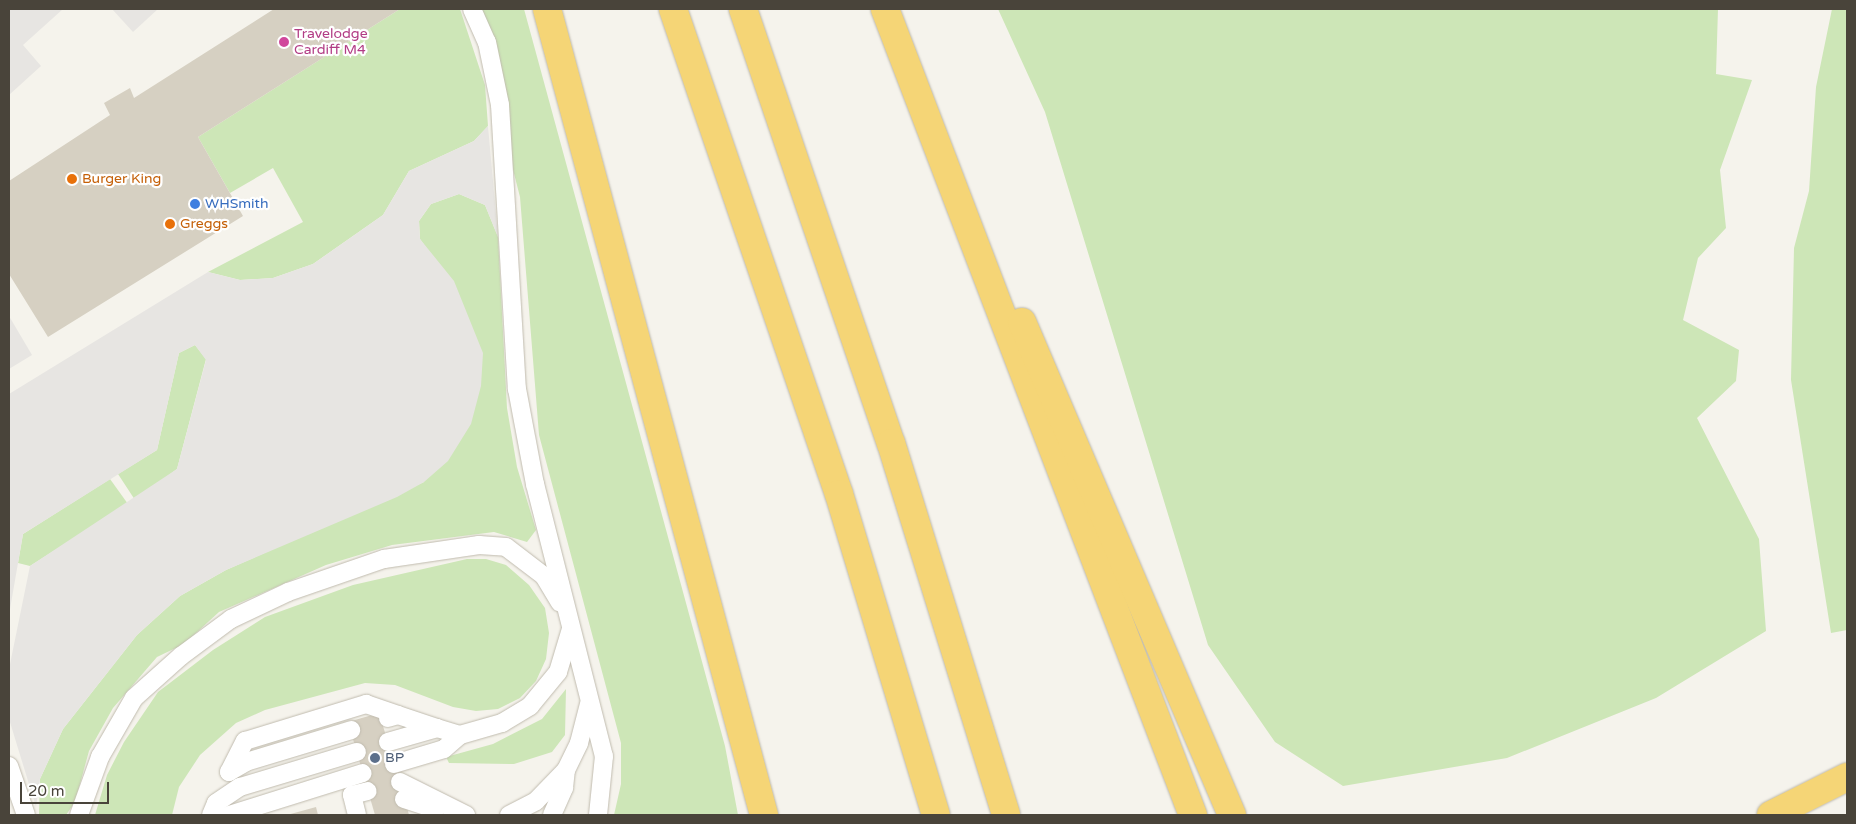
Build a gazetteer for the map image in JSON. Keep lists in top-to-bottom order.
{
  "places": [
    "Travelodge Cardiff M4",
    "Burger King",
    "WHSmith",
    "Greggs",
    "BP"
  ],
  "scale_bar": "20 m"
}
